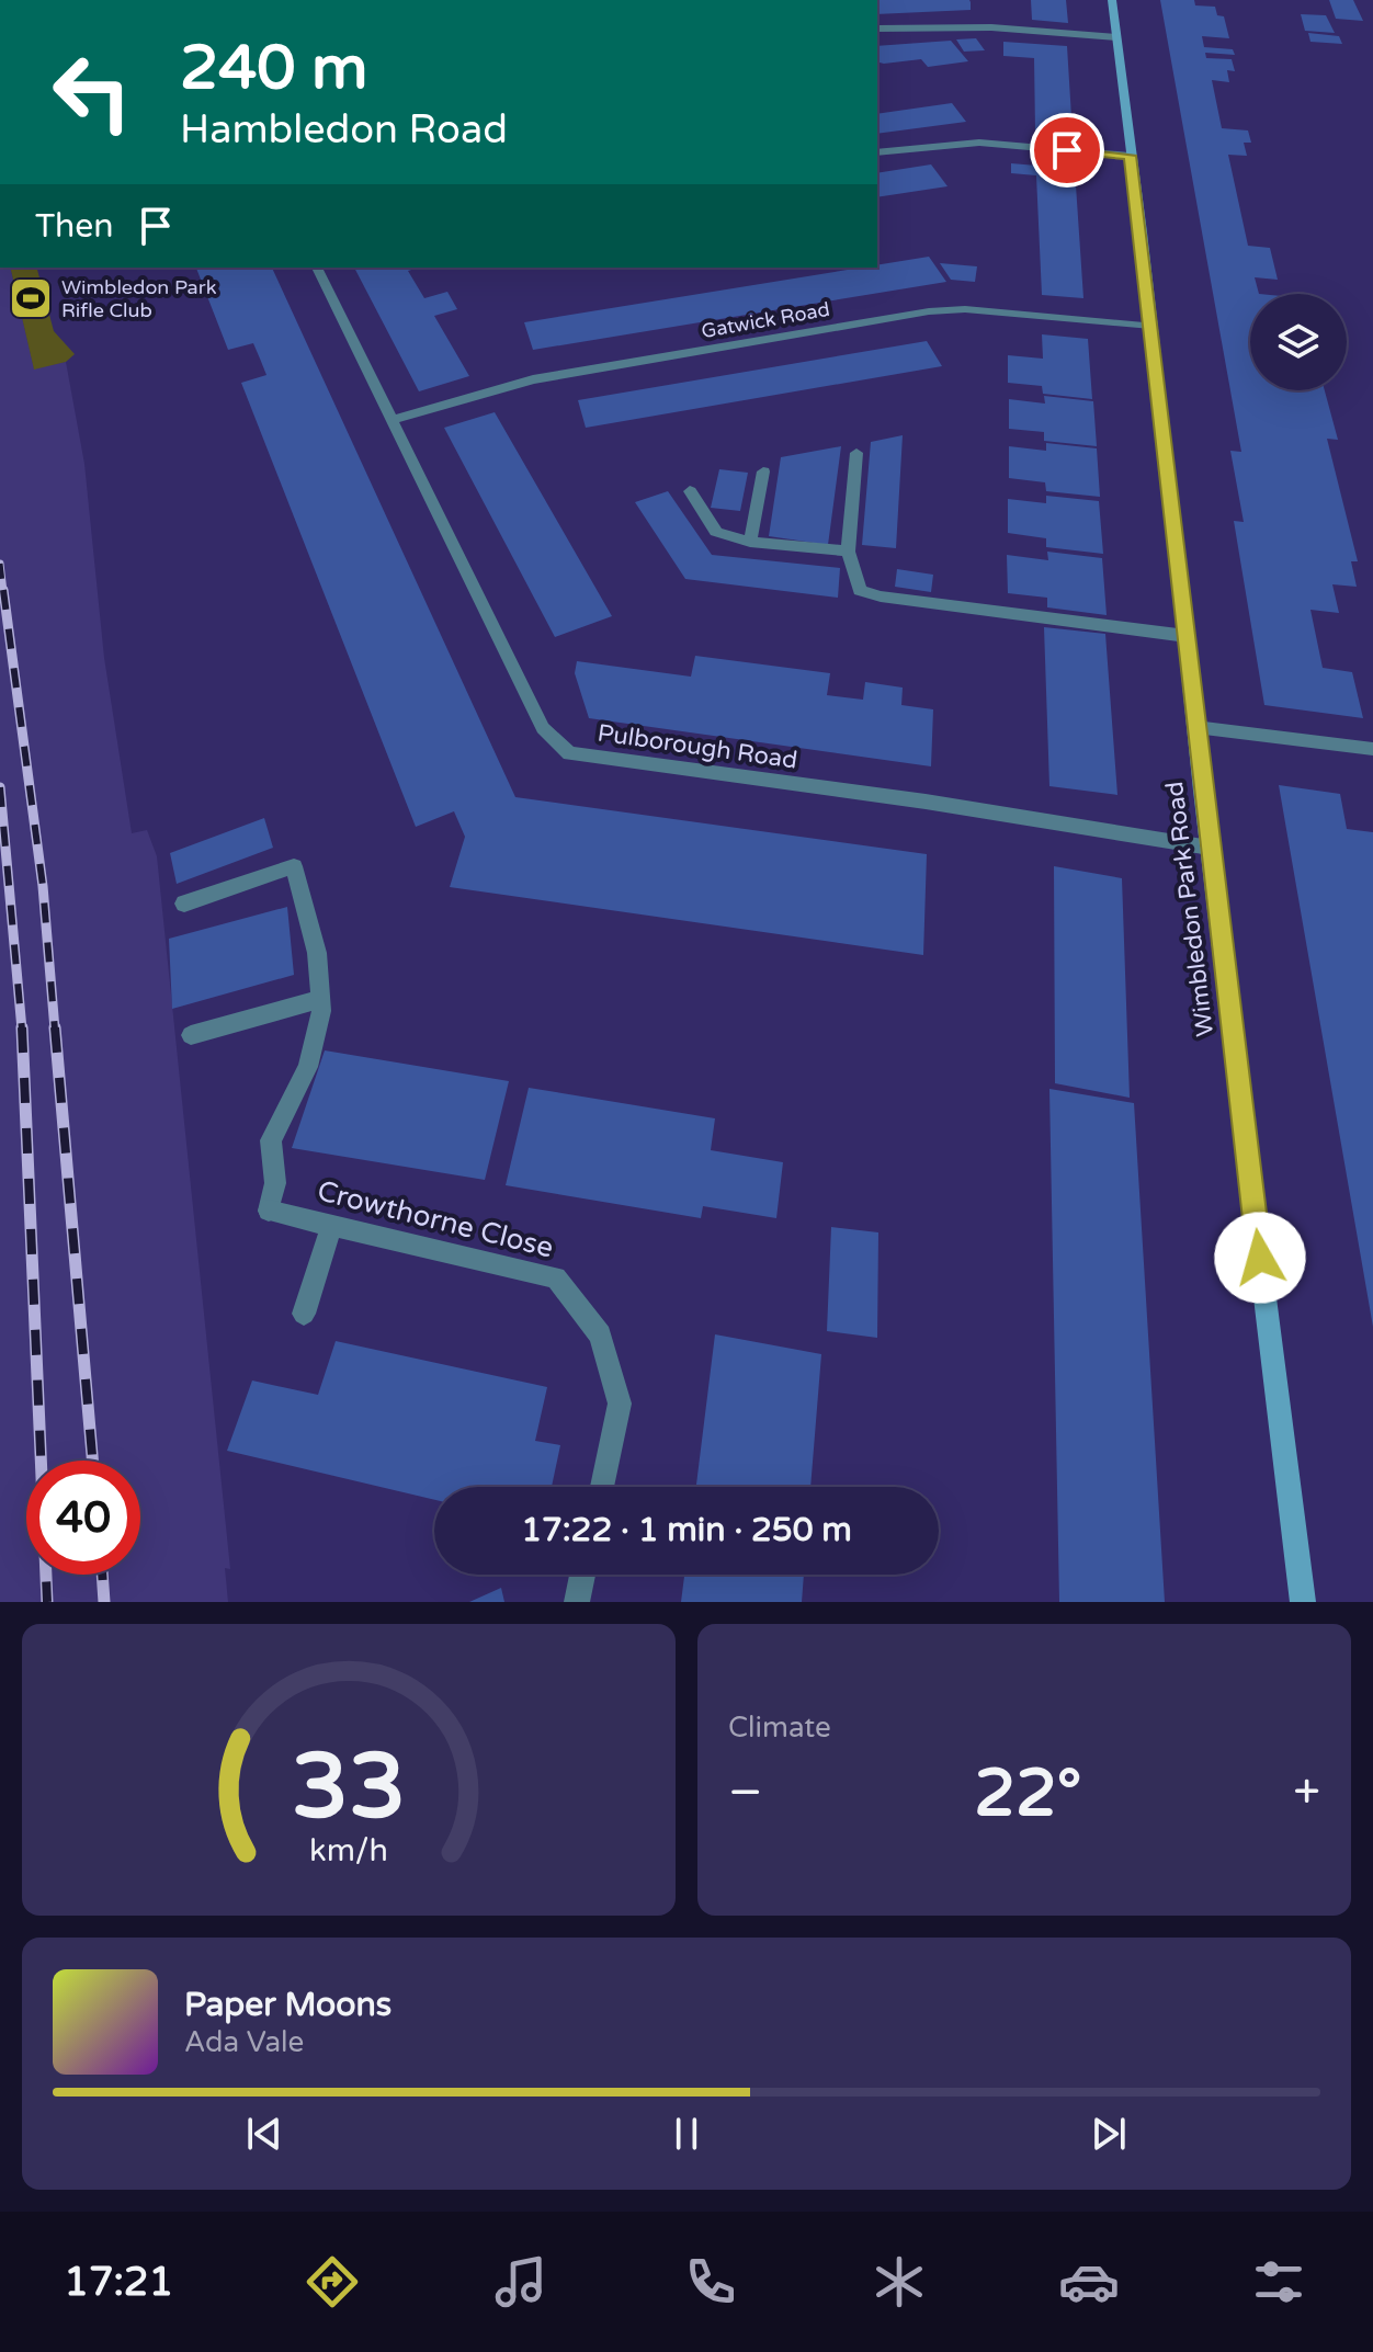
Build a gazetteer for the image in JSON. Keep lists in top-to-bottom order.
{
  "streets": {
    "street": [
      "Gatwick Road",
      "Pulborough Road",
      "Wimbledon Park Road",
      "Crowthorne Close"
    ]
  },
  "crossings": [
    ["Gatwick Road", "Pulborough Road"],
    ["Gatwick Road", "Wimbledon Park Road"],
    ["Pulborough Road", "Wimbledon Park Road"]
  ],
  "places": {
    "sports": ["Wimbledon Park Rifle Club"]
  },
  "page": {
    "turn": ["240 m", "Hambledon Road"],
    "then": "Then",
    "limit": "40",
    "trip": "17:22 · 1 min · 250 m",
    "tile": "Climate",
    "heat": ["−", "22°", "+"],
    "song": ["Paper Moons", "Ada Vale"],
    "tabs": "17:21",
    "gauge": ["33", "km/h"]
  }
}
